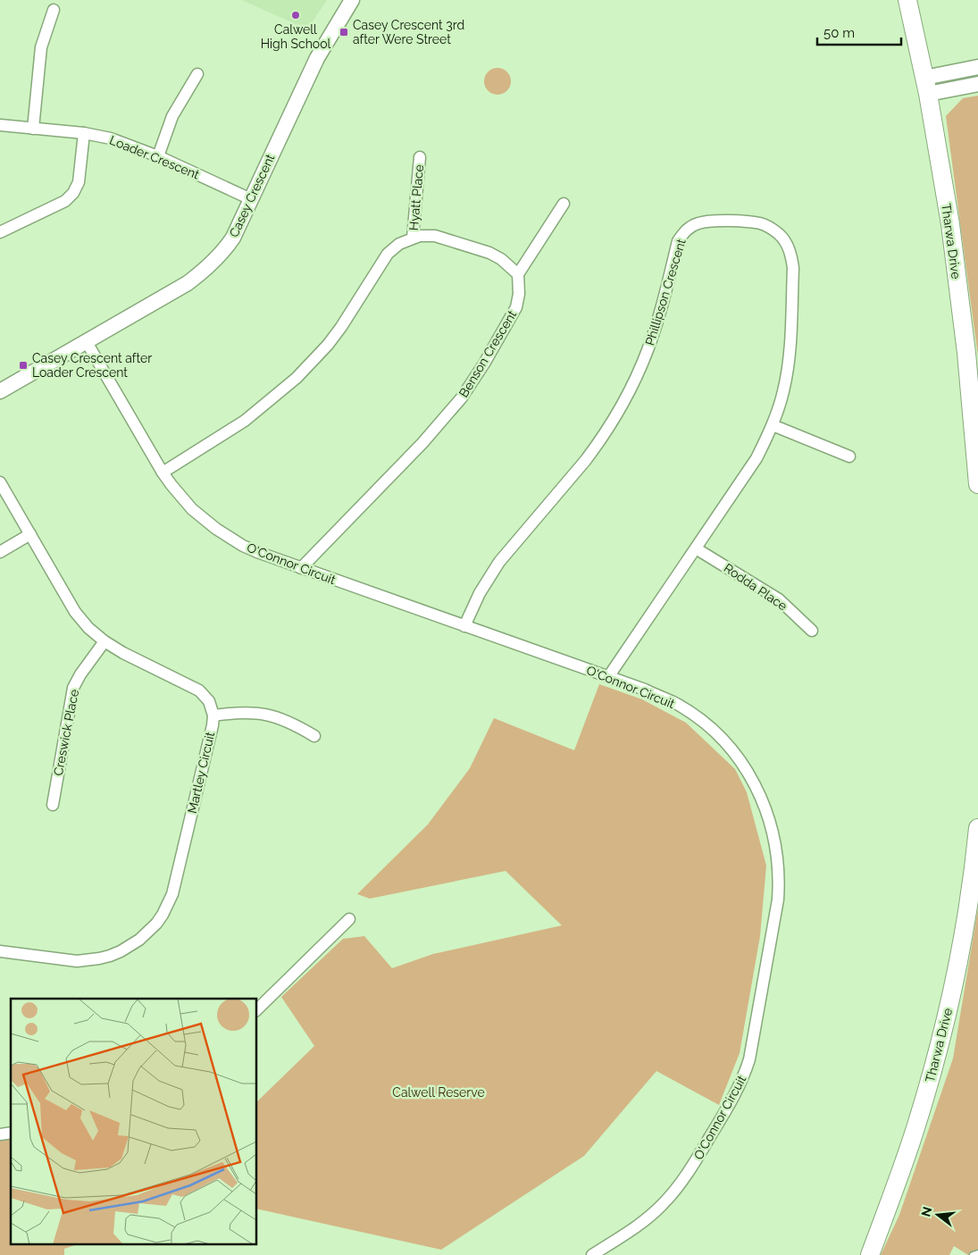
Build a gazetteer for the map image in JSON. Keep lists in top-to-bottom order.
{
  "streets": {
    "main road": ["Tharwa Drive"],
    "street": [
      "Loader Crescent",
      "Casey Crescent",
      "Hyatt Place",
      "Phillipson Crescent",
      "Benson Crescent",
      "O'Connor Circuit",
      "Rodda Place",
      "Creswick Place",
      "Martley Circuit"
    ]
  },
  "crossings": [
    ["Loader Crescent", "Casey Crescent"],
    ["Casey Crescent", "O'Connor Circuit"],
    ["Phillipson Crescent", "O'Connor Circuit"],
    ["Phillipson Crescent", "Rodda Place"],
    ["Benson Crescent", "O'Connor Circuit"],
    ["Creswick Place", "Martley Circuit"]
  ],
  "parks": ["Calwell Reserve"],
  "places": {
    "other": ["Calwell High School"],
    "transit": ["Casey Crescent 3rd after Were Street", "Casey Crescent after Loader Crescent"]
  },
  "scale_bar": "50 m",
  "north": "left"
}
